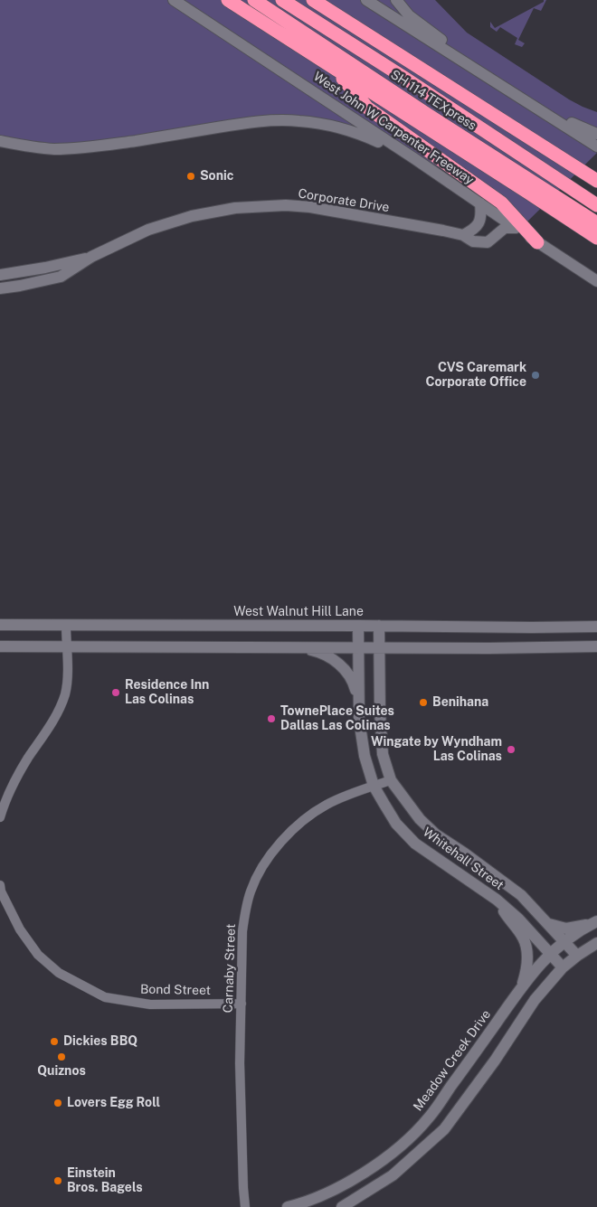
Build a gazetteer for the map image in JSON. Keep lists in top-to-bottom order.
{
  "streets": {
    "highway": ["SH 114 TEXpress", "West John W Carpenter Freeway"],
    "main road": [
      "Corporate Drive",
      "West Walnut Hill Lane",
      "Whitehall Street",
      "Meadow Creek Drive"
    ],
    "street": ["Carnaby Street", "Bond Street"]
  },
  "crossings": [
    ["West John W Carpenter Freeway", "Corporate Drive"],
    ["West Walnut Hill Lane", "Whitehall Street"],
    ["Whitehall Street", "Carnaby Street"],
    ["Whitehall Street", "Meadow Creek Drive"],
    ["Carnaby Street", "Bond Street"]
  ],
  "places": [
    "Sonic",
    "CVS Caremark Corporate Office",
    "Residence Inn Las Colinas",
    "Benihana",
    "TownePlace Suites Dallas Las Colinas",
    "Wingate by Wyndham Las Colinas",
    "Dickies BBQ",
    "Quiznos",
    "Lovers Egg Roll",
    "Einstein Bros. Bagels"
  ]
}
